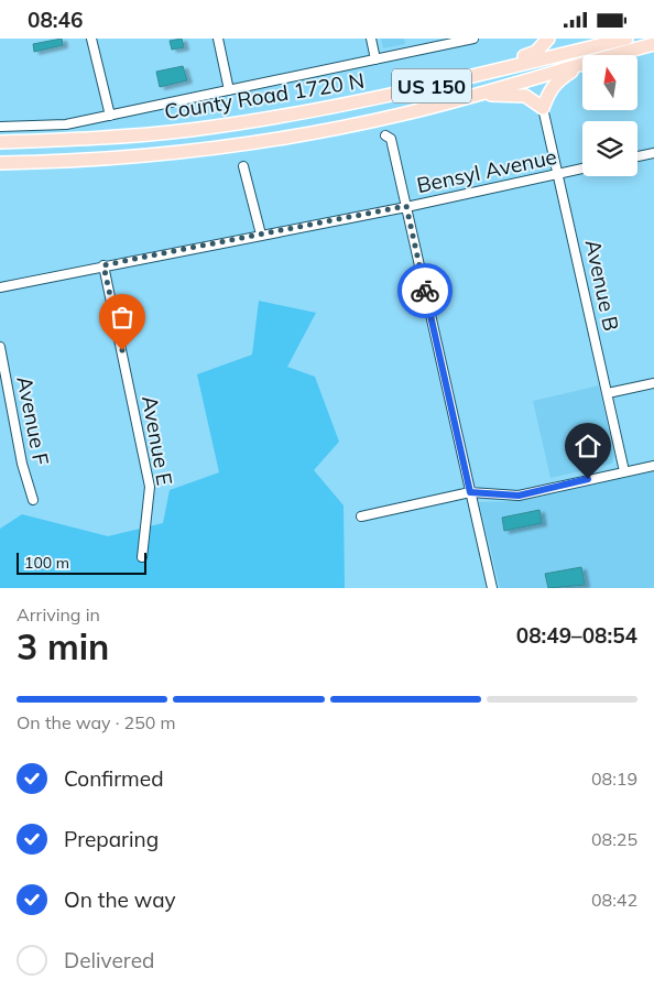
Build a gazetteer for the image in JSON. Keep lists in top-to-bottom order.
{
  "streets": {
    "main road": ["US 150", "County Road 1720 N"],
    "street": [
      "Bensyl Avenue",
      "Avenue B",
      "Avenue F",
      "Avenue E"
    ]
  },
  "crossings": [
    ["US 150", "County Road 1720 N"],
    ["Bensyl Avenue", "Avenue B"],
    ["Bensyl Avenue", "Avenue E"]
  ],
  "scale_bar": "100 m",
  "north": "top",
  "page": {
    "status": "08:46",
    "scale": "100 m",
    "heading": ["3 min", "Arriving in", "08:49–08:54"],
    "bar": "On the way · 250 m",
    "list": [
      ["Confirmed", "08:19"],
      ["Preparing", "08:25"],
      ["On the way", "08:42"],
      "Delivered"
    ]
  }
}
